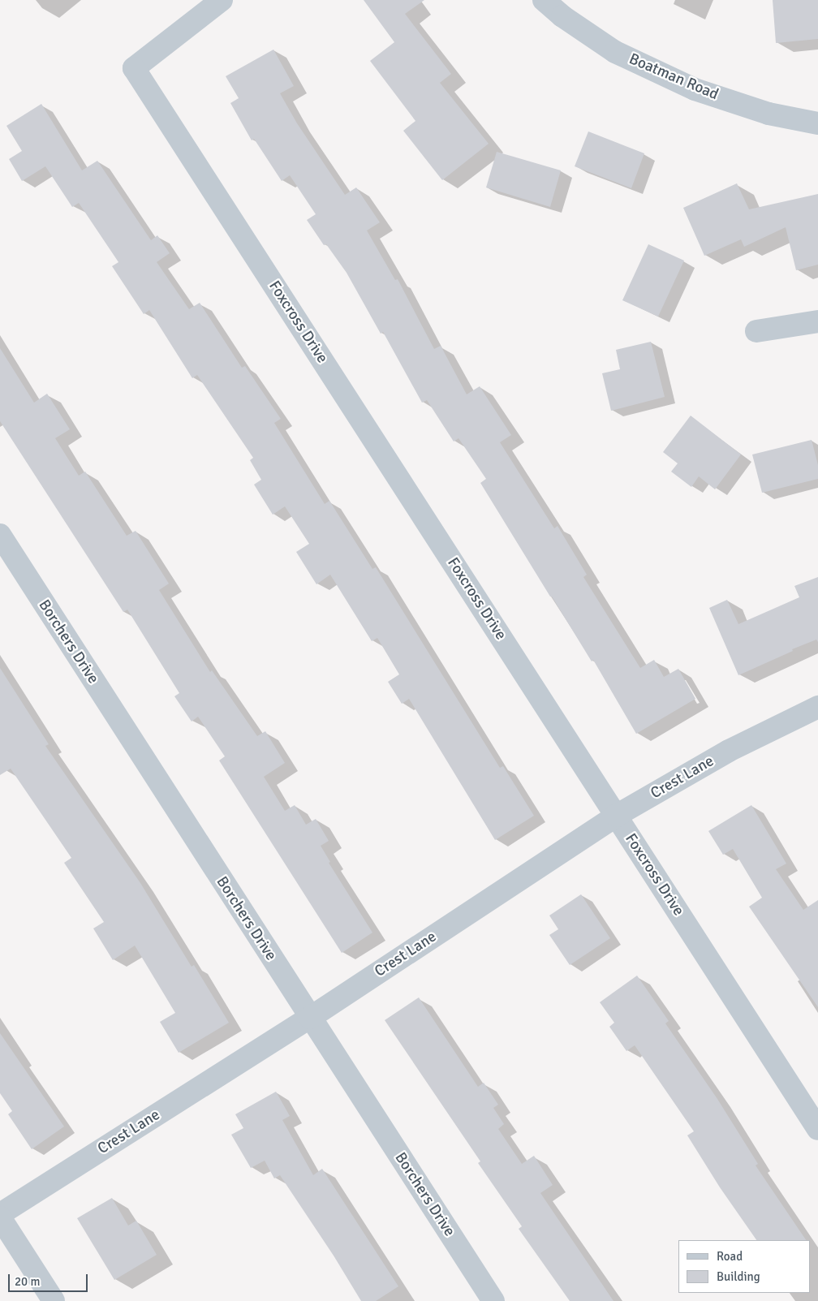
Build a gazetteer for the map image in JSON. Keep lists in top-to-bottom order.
{
  "streets": {
    "street": [
      "Boatman Road",
      "Foxcross Drive",
      "Borchers Drive",
      "Crest Lane"
    ]
  },
  "crossings": [
    ["Foxcross Drive", "Crest Lane"],
    ["Borchers Drive", "Crest Lane"]
  ],
  "legend": ["Road", "Building"],
  "scale_bar": "20 m"
}
